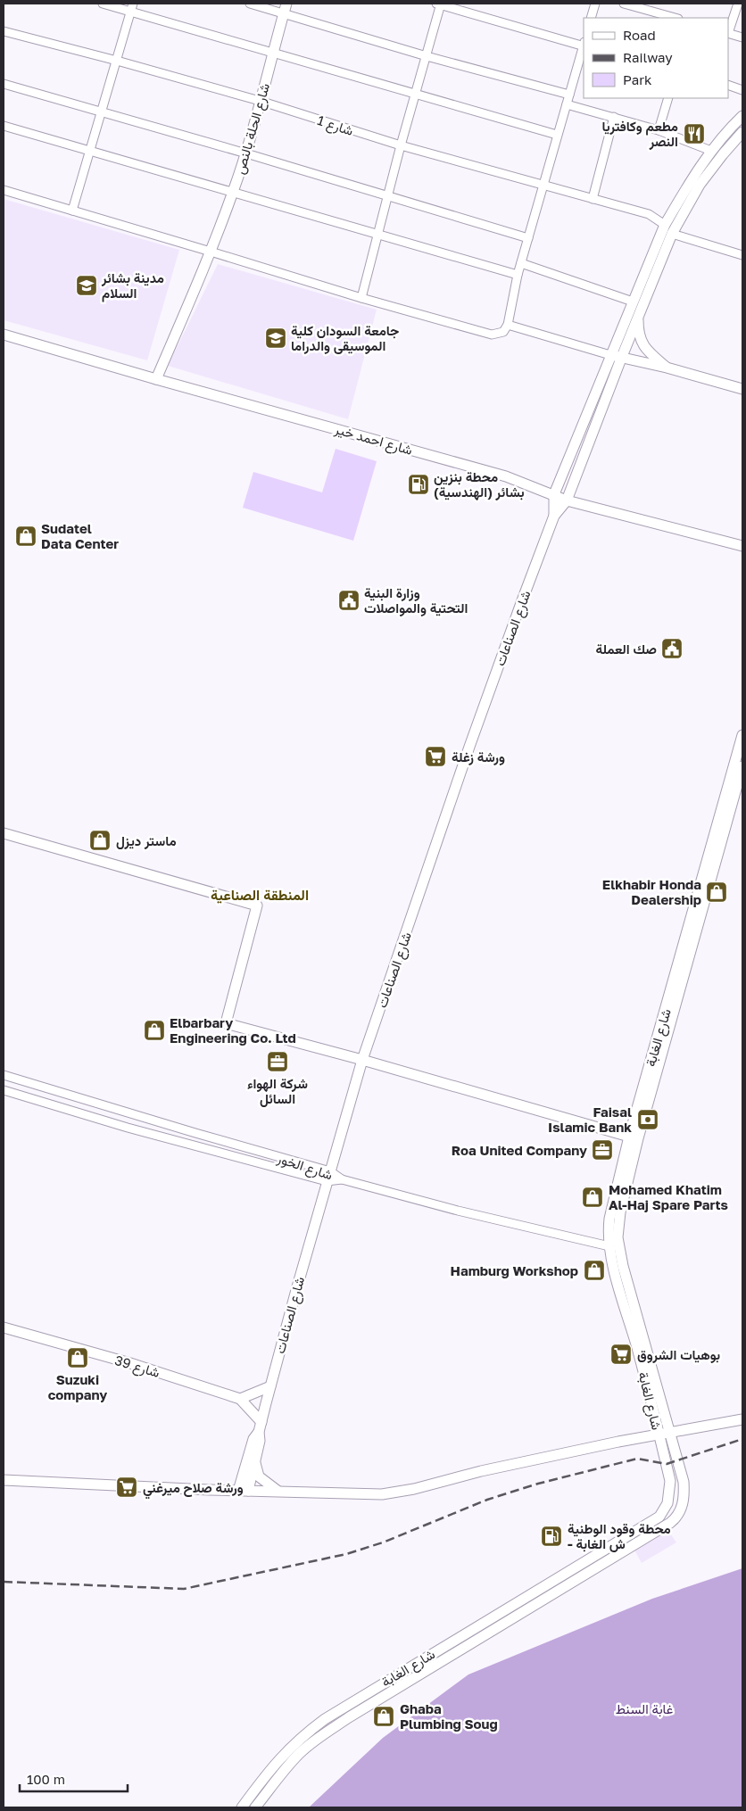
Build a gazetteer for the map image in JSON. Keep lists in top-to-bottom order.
{
  "streets": {
    "main road": [
      "شارع الحلة بالنص",
      "شارع احمد خير",
      "شارع الصناعات",
      "شارع الغابة",
      "شارع 39"
    ],
    "street": ["شارع 1", "شارع الخور"]
  },
  "crossings": [
    ["شارع 1", "شارع الحلة بالنص"],
    ["شارع الحلة بالنص", "شارع احمد خير"],
    ["شارع الصناعات", "شارع الخور"],
    ["شارع الصناعات", "شارع 39"],
    ["شارع الغابة", "شارع الخور"]
  ],
  "districts": ["المنطقة الصناعية"],
  "parks": ["غابة السنط"],
  "places": {
    "restaurant": ["مطعم وكافتريا النصر"],
    "school or university": ["مدينة بشائر السلام", "جامعة السودان كلية الموسيقى والدراما"],
    "fuel station": ["محطة بنزين بشائر (الهندسية)", "محطة وقود الوطنية - ش الغابة"],
    "shop": [
      "Sudatel Data Center",
      "ماستر ديزل",
      "Elkhabir Honda Dealership",
      "Elbarbary Engineering Co. Ltd",
      "Mohamed Khatim Al-Haj Spare Parts",
      "Hamburg Workshop",
      "Suzuki company",
      "Ghaba Plumbing Soug"
    ],
    "public building": ["وزارة البنية التحتية والمواصلات", "صك العملة"],
    "supermarket": ["ورشة زغلة", "بوهيات الشروق", "ورشة صلاح ميرغني"],
    "office": ["شركة الهواء السائل", "Roa United Company"],
    "bank": ["Faisal Islamic Bank"]
  },
  "legend": ["Road", "Railway", "Park"],
  "scale_bar": "100 m"
}
